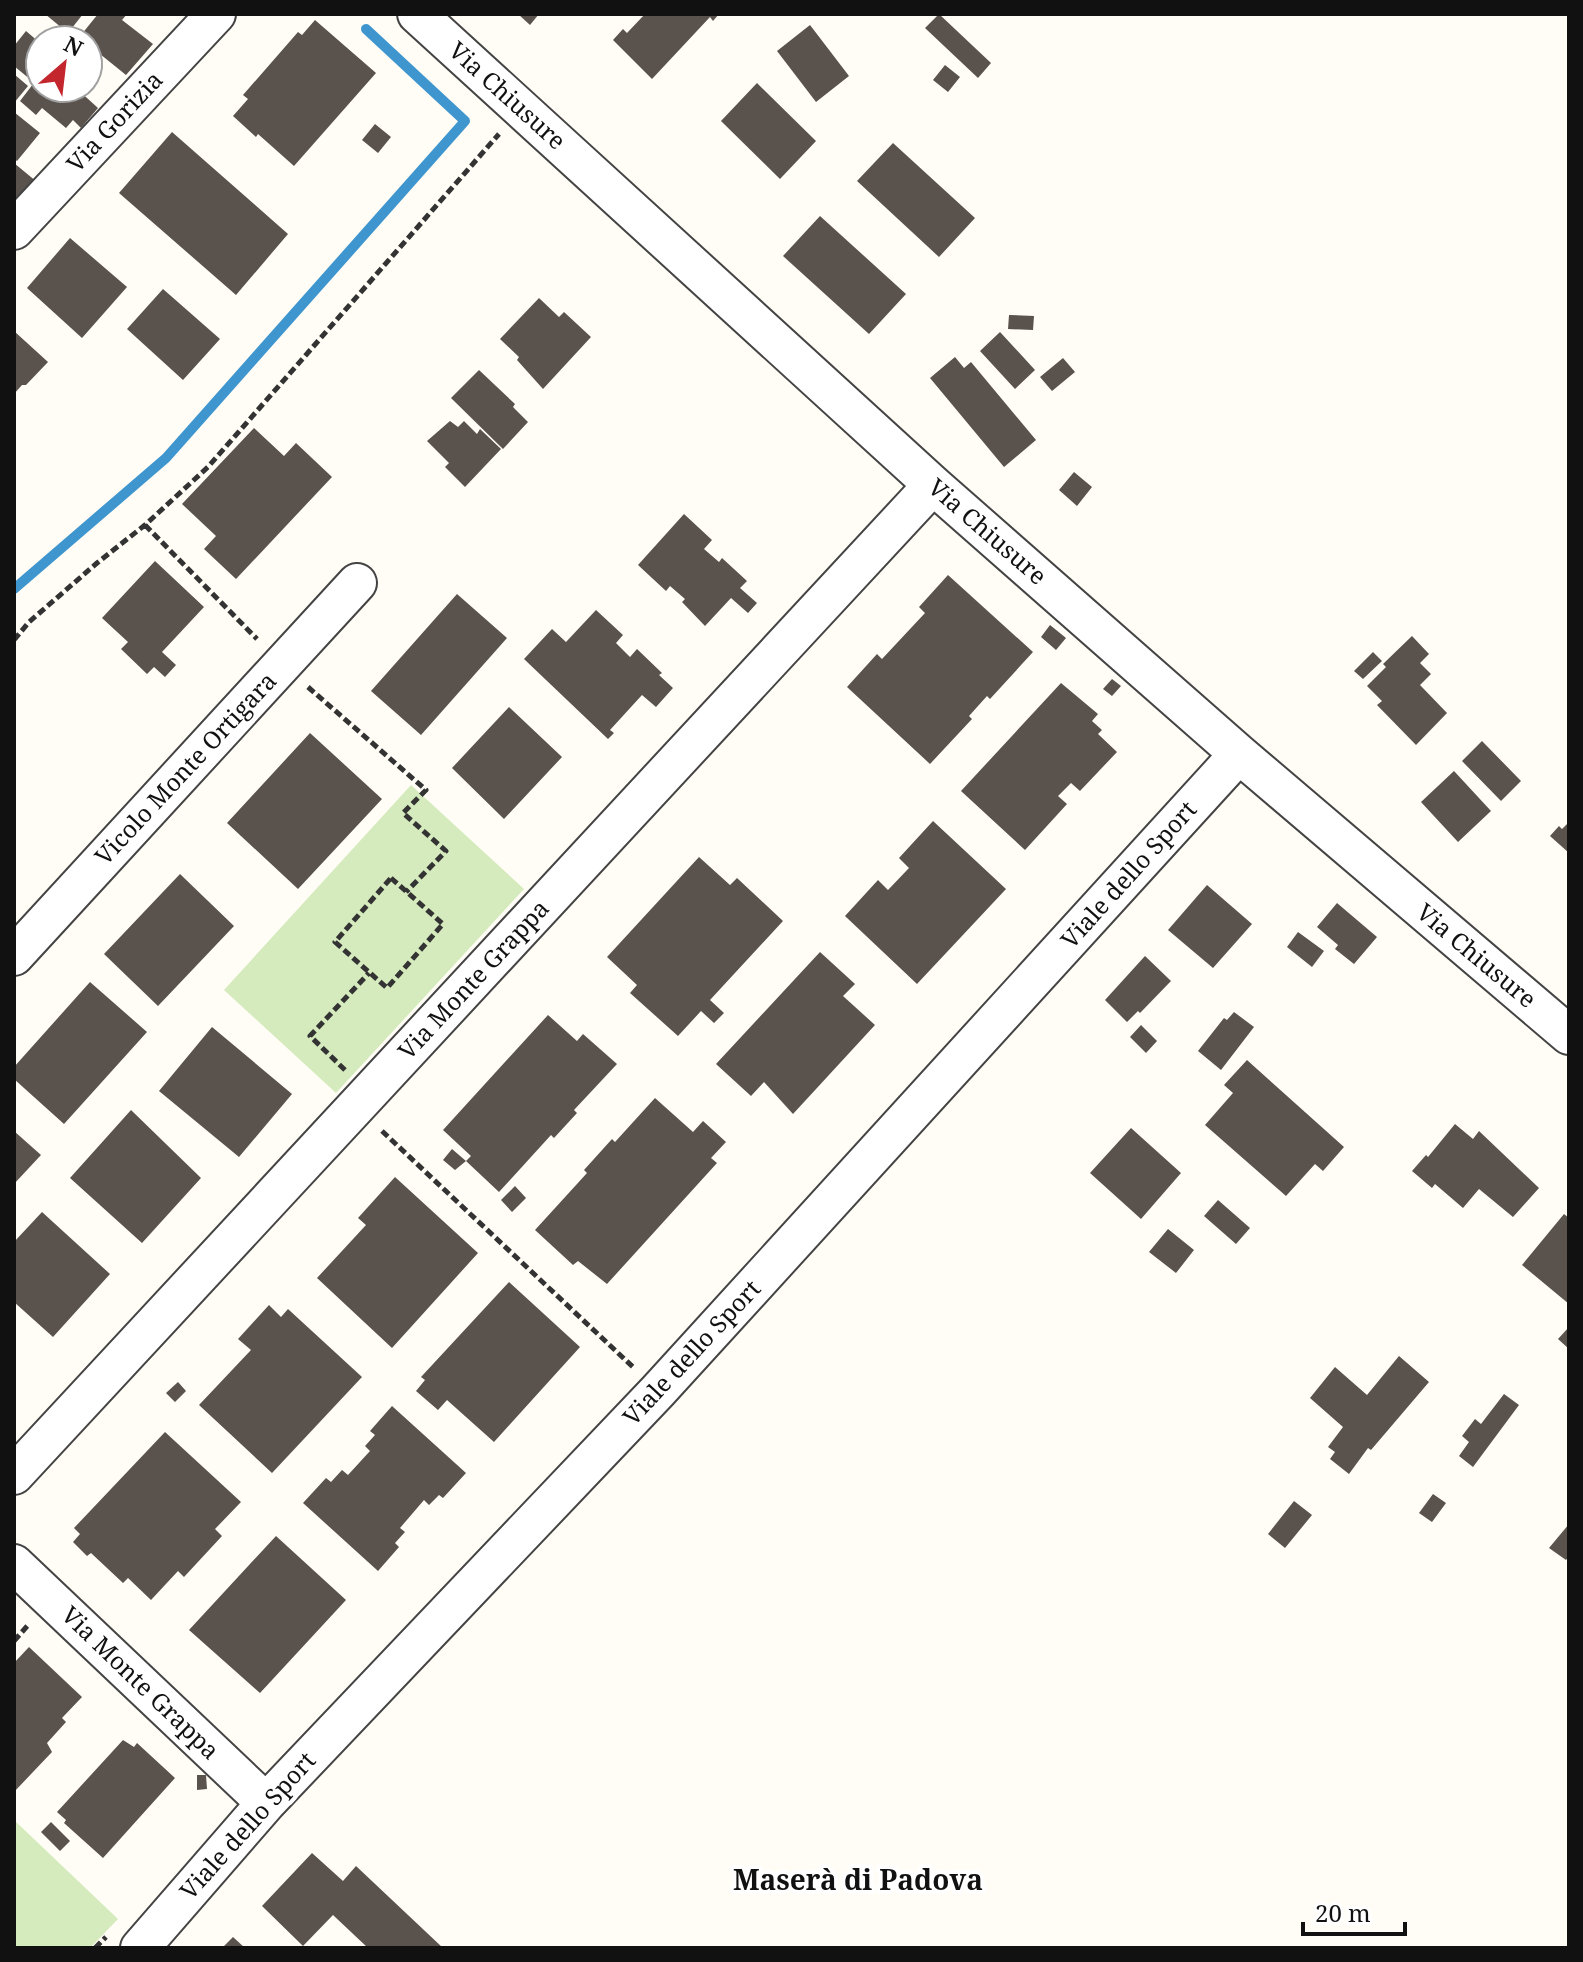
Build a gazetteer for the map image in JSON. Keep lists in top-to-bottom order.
{
  "streets": {
    "street": [
      "Via Chiusure",
      "Via Gorizia",
      "Vicolo Monte Ortigara",
      "Viale dello Sport",
      "Via Monte Grappa"
    ]
  },
  "crossings": [
    ["Via Chiusure", "Viale dello Sport"],
    ["Via Chiusure", "Via Monte Grappa"],
    ["Viale dello Sport", "Via Monte Grappa"]
  ],
  "districts": ["Maserà di Padova"],
  "scale_bar": "20 m",
  "north": "top right"
}
